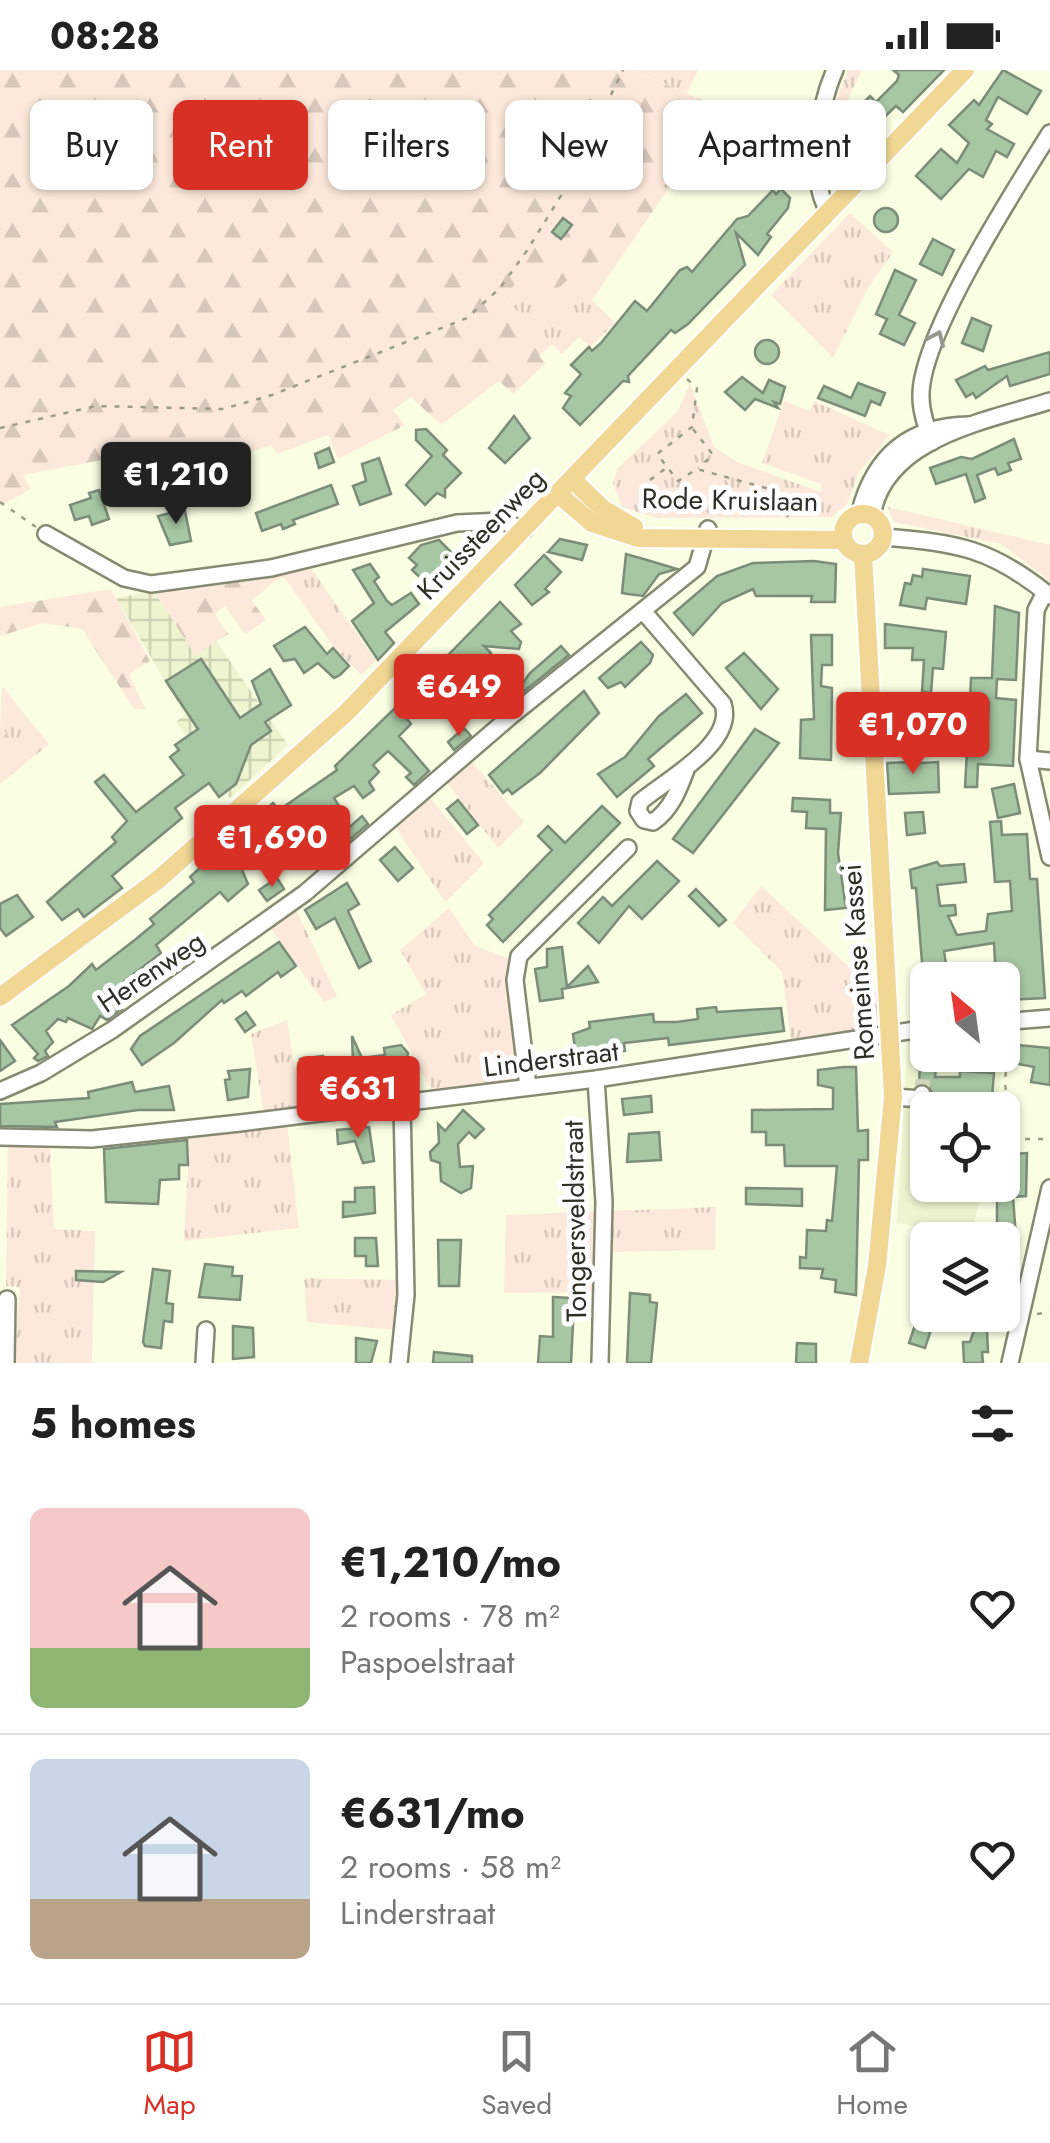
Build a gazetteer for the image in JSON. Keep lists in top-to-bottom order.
{
  "streets": {
    "main road": ["Rode Kruislaan", "Kruissteenweg", "Romeinse Kassei"],
    "street": ["Herenweg", "Linderstraat", "Tongersveldstraat"]
  },
  "crossings": [
    ["Rode Kruislaan", "Kruissteenweg"],
    ["Rode Kruislaan", "Romeinse Kassei"],
    ["Rode Kruislaan", "Herenweg"],
    ["Romeinse Kassei", "Linderstraat"],
    ["Linderstraat", "Tongersveldstraat"]
  ],
  "north": "top left",
  "page": {
    "status": "08:28",
    "chip": [
      "Buy",
      "Rent",
      "Filters",
      "New",
      "Apartment"
    ],
    "price": [
      "€1,210",
      "€649",
      "€1,070",
      "€1,690",
      "€631"
    ],
    "heading": "5 homes",
    "list": [
      {
        "name": "€1,210/mo",
        "note": "2 rooms · 78 m² · Paspoelstraat"
      },
      {
        "name": "€631/mo",
        "note": "2 rooms · 58 m² · Linderstraat"
      }
    ],
    "tabs": ["Map", "Saved", "Home"]
  }
}
